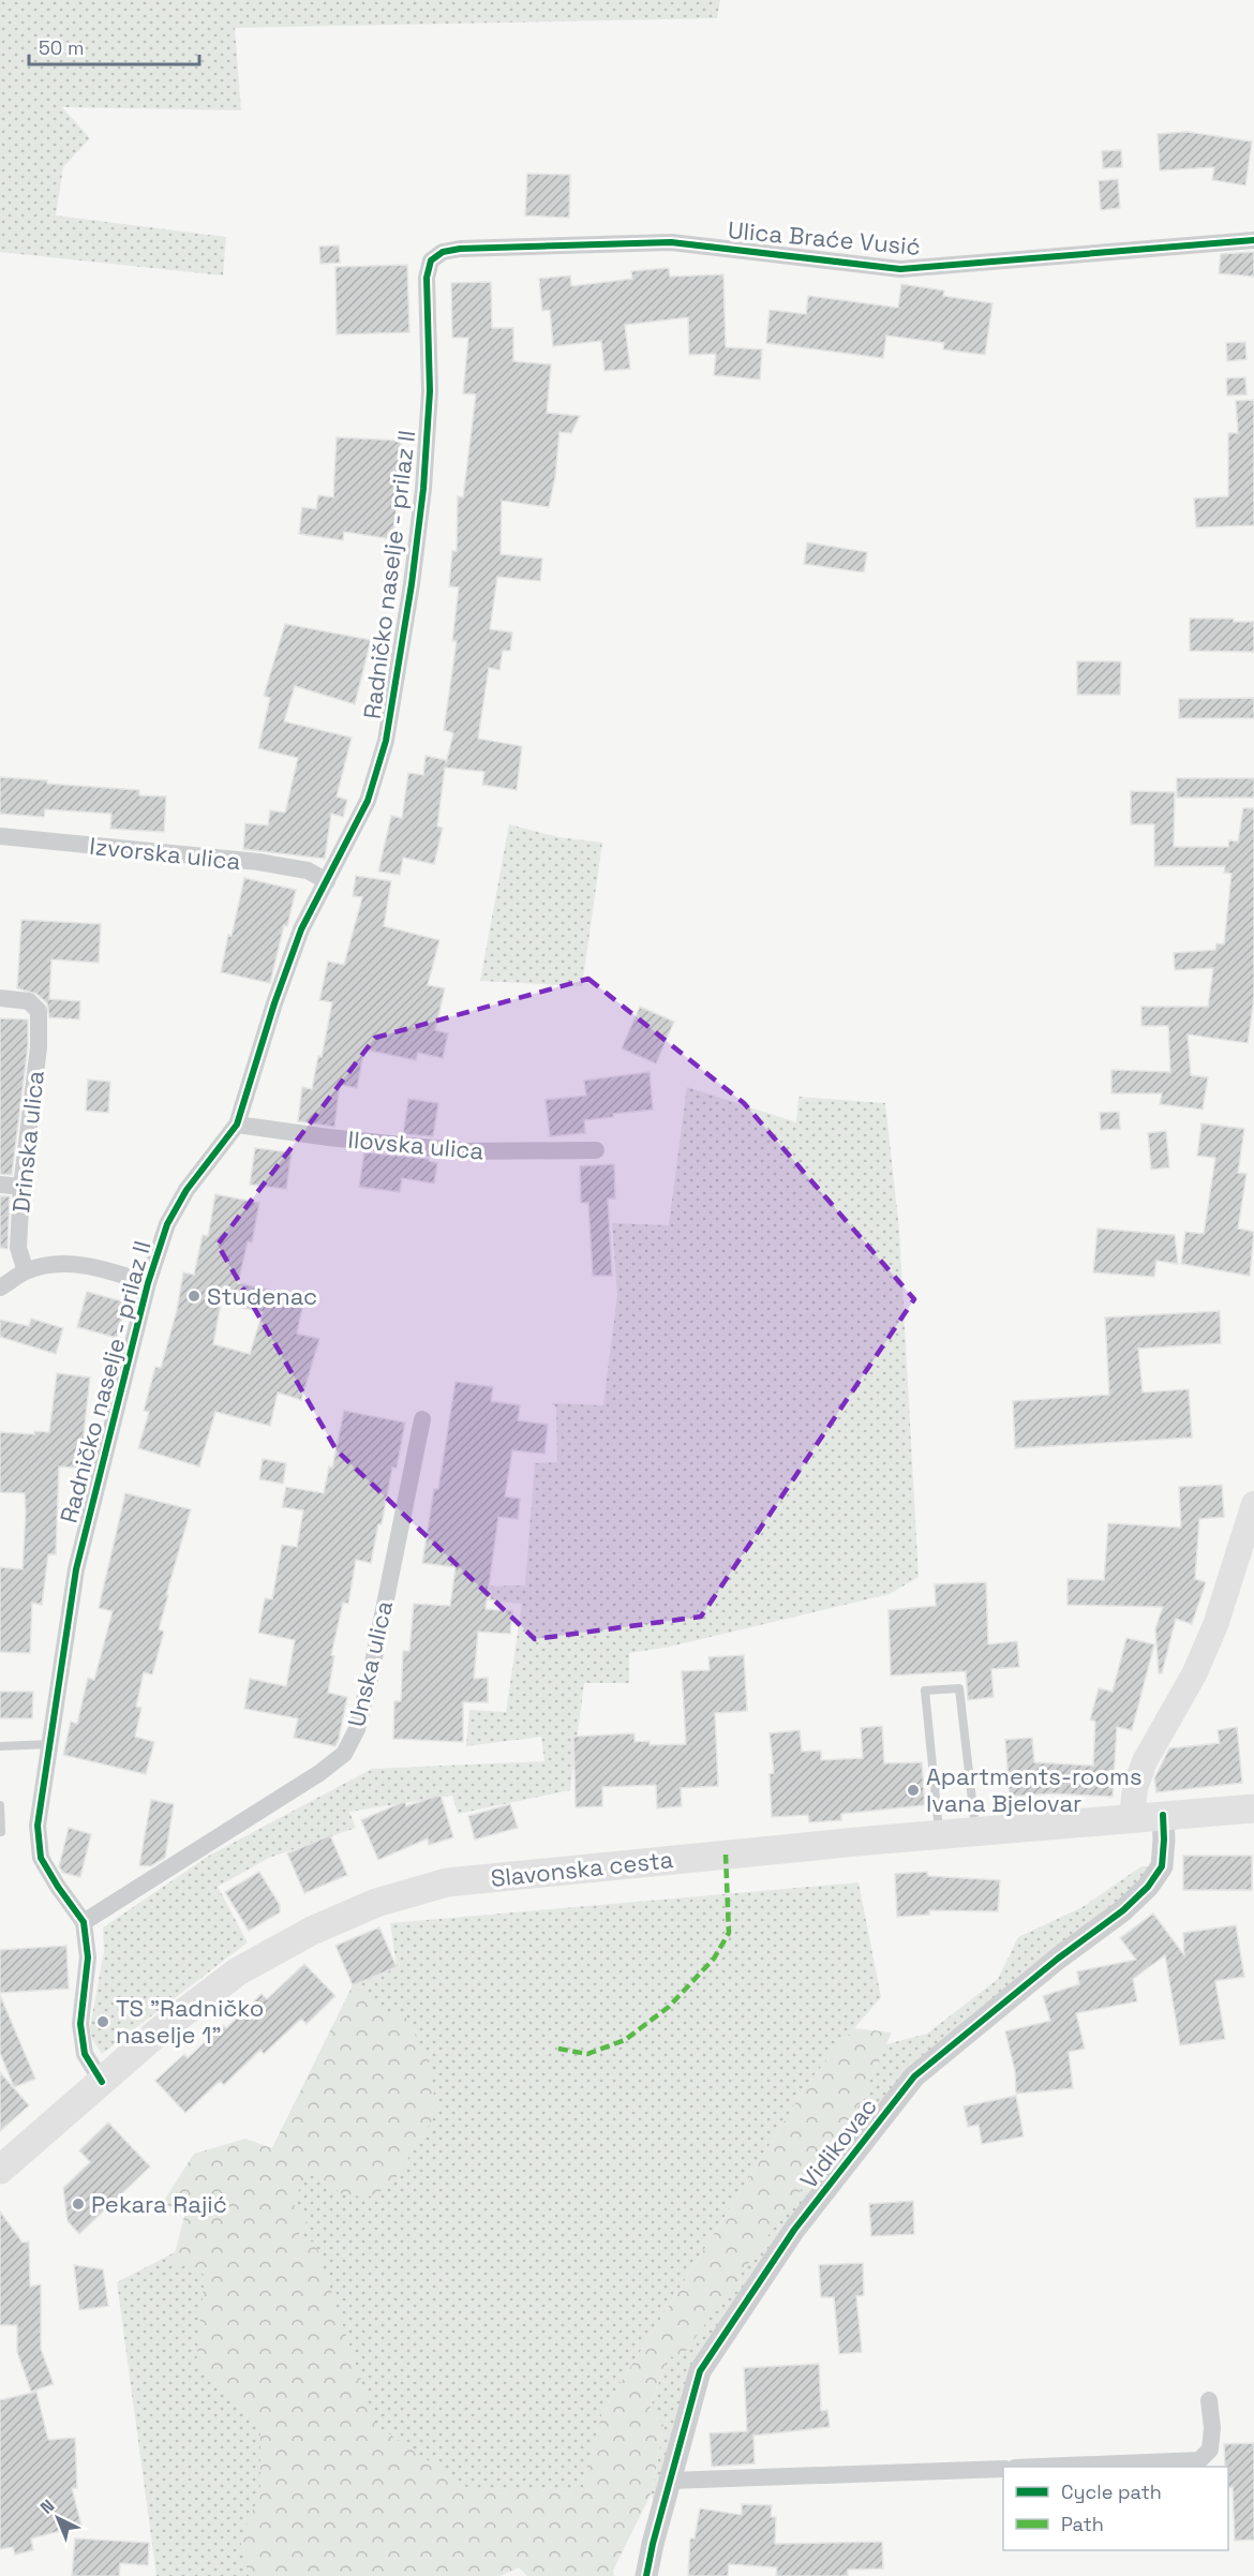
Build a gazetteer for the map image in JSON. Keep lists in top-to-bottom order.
{
  "streets": {
    "main road": ["Slavonska cesta"],
    "street": [
      "Ulica Braće Vusić",
      "Radničko naselje - prilaz II",
      "Izvorska ulica",
      "Drinska ulica",
      "Ilovska ulica",
      "Unska ulica",
      "Vidikovac"
    ]
  },
  "crossings": [
    ["Ulica Braće Vusić", "Radničko naselje - prilaz II"],
    ["Radničko naselje - prilaz II", "Izvorska ulica"],
    ["Radničko naselje - prilaz II", "Ilovska ulica"],
    ["Radničko naselje - prilaz II", "Unska ulica"],
    ["Radničko naselje - prilaz II", "Slavonska cesta"],
    ["Slavonska cesta", "Vidikovac"]
  ],
  "places": [
    "Studenac",
    "Apartments-rooms Ivana Bjelovar",
    "TS \"Radničko naselje 1\"",
    "Pekara Rajić"
  ],
  "legend": ["Cycle path", "Path"],
  "scale_bar": "50 m",
  "north": "top left"
}
